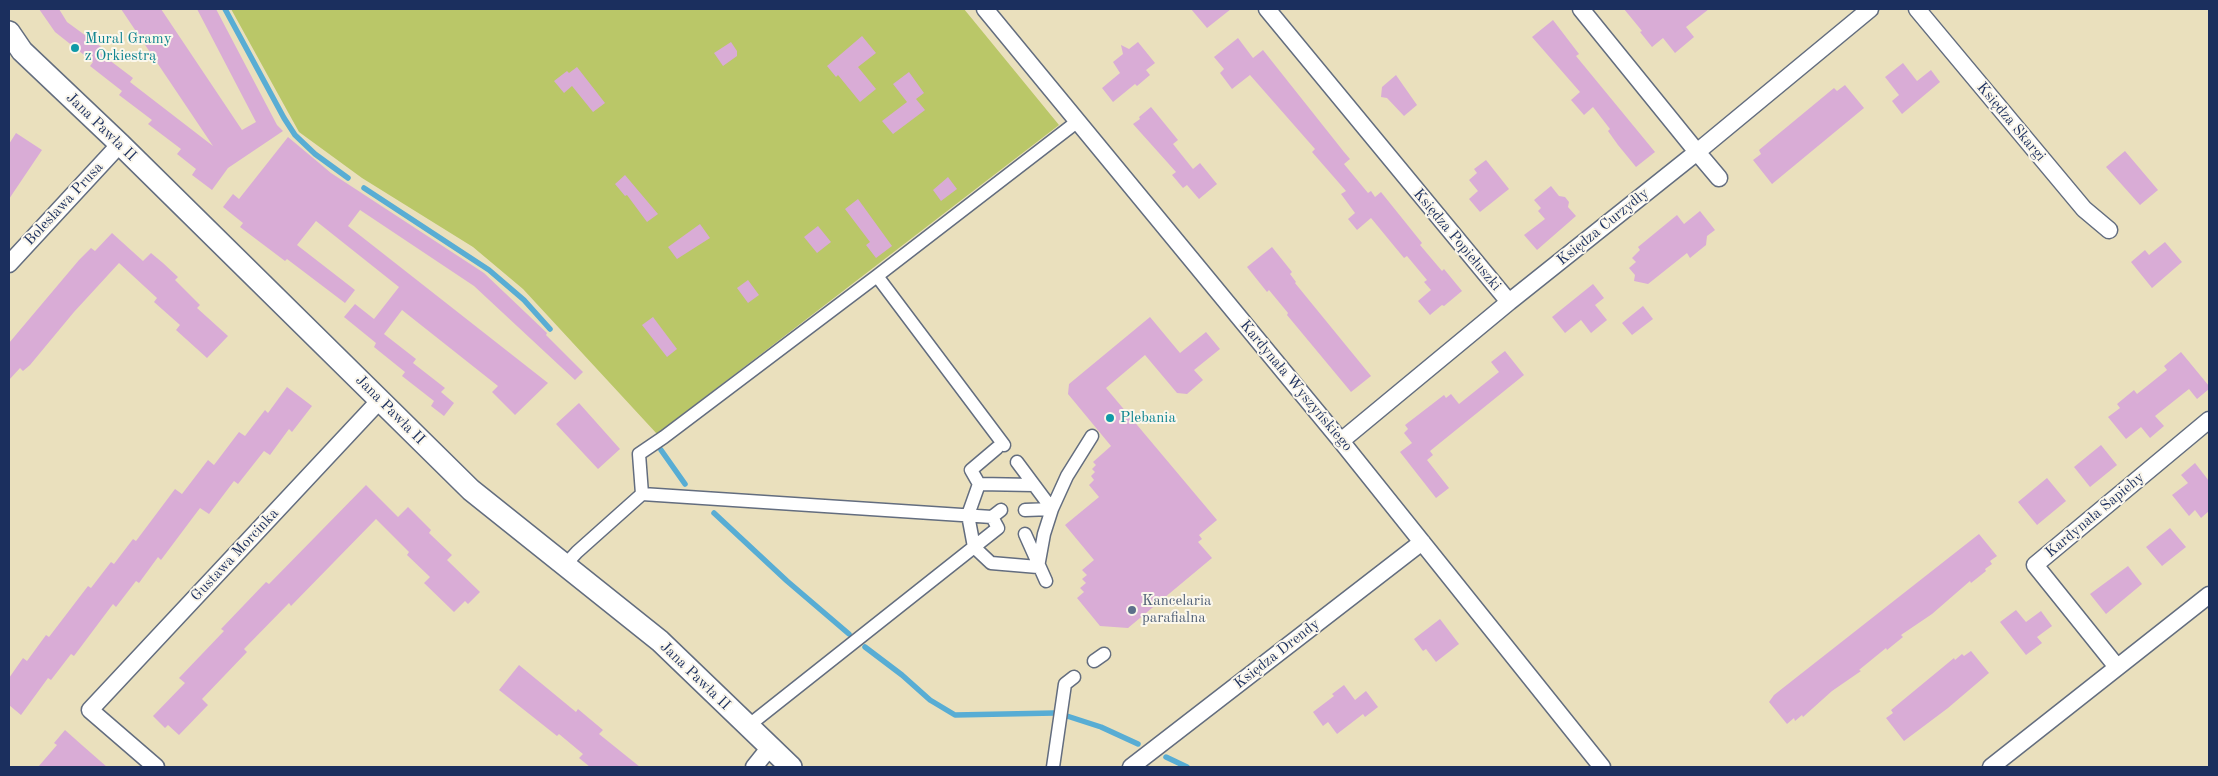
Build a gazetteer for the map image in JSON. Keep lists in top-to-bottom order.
{
  "streets": {
    "street": [
      "Księdza Skargi",
      "Jana Pawła II",
      "Bolesława Prusa",
      "Księdza Curzydły",
      "Księdza Popiełuszki",
      "Kardynała Wyszyńskiego",
      "Kardynała Sapiehy",
      "Gustawa Morcinka",
      "Księdza Drendy"
    ]
  },
  "crossings": [
    ["Jana Pawła II", "Bolesława Prusa"],
    ["Jana Pawła II", "Gustawa Morcinka"],
    ["Księdza Curzydły", "Księdza Popiełuszki"],
    ["Księdza Popiełuszki", "Kardynała Wyszyńskiego"],
    ["Kardynała Wyszyńskiego", "Księdza Drendy"]
  ],
  "places": ["Mural Gramy z Orkiestrą", "Plebania", "Kancelaria parafialna"]
}
